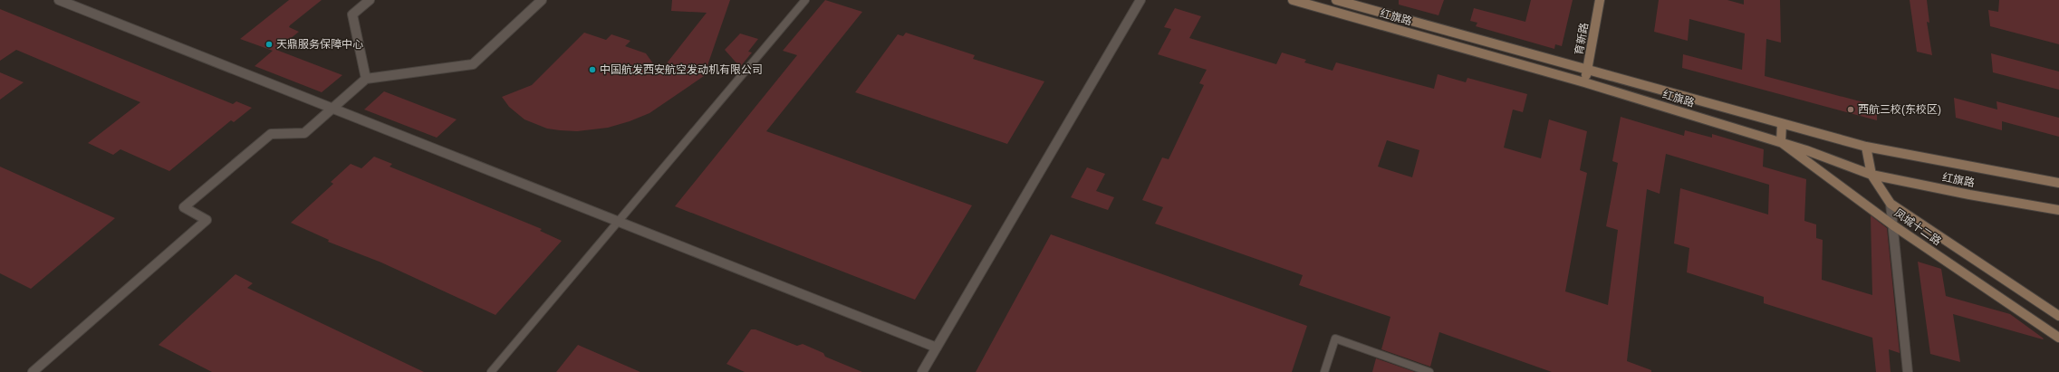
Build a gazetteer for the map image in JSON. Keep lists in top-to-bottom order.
{
  "streets": {
    "main road": ["红旗路", "育新路", "凤城十二路"]
  },
  "crossings": [
    ["红旗路", "育新路"],
    ["红旗路", "凤城十二路"]
  ],
  "places": ["天鼎服务保障中心", "中国航发西安航空发动机有限公司", "西航三校(东校区)"]
}
